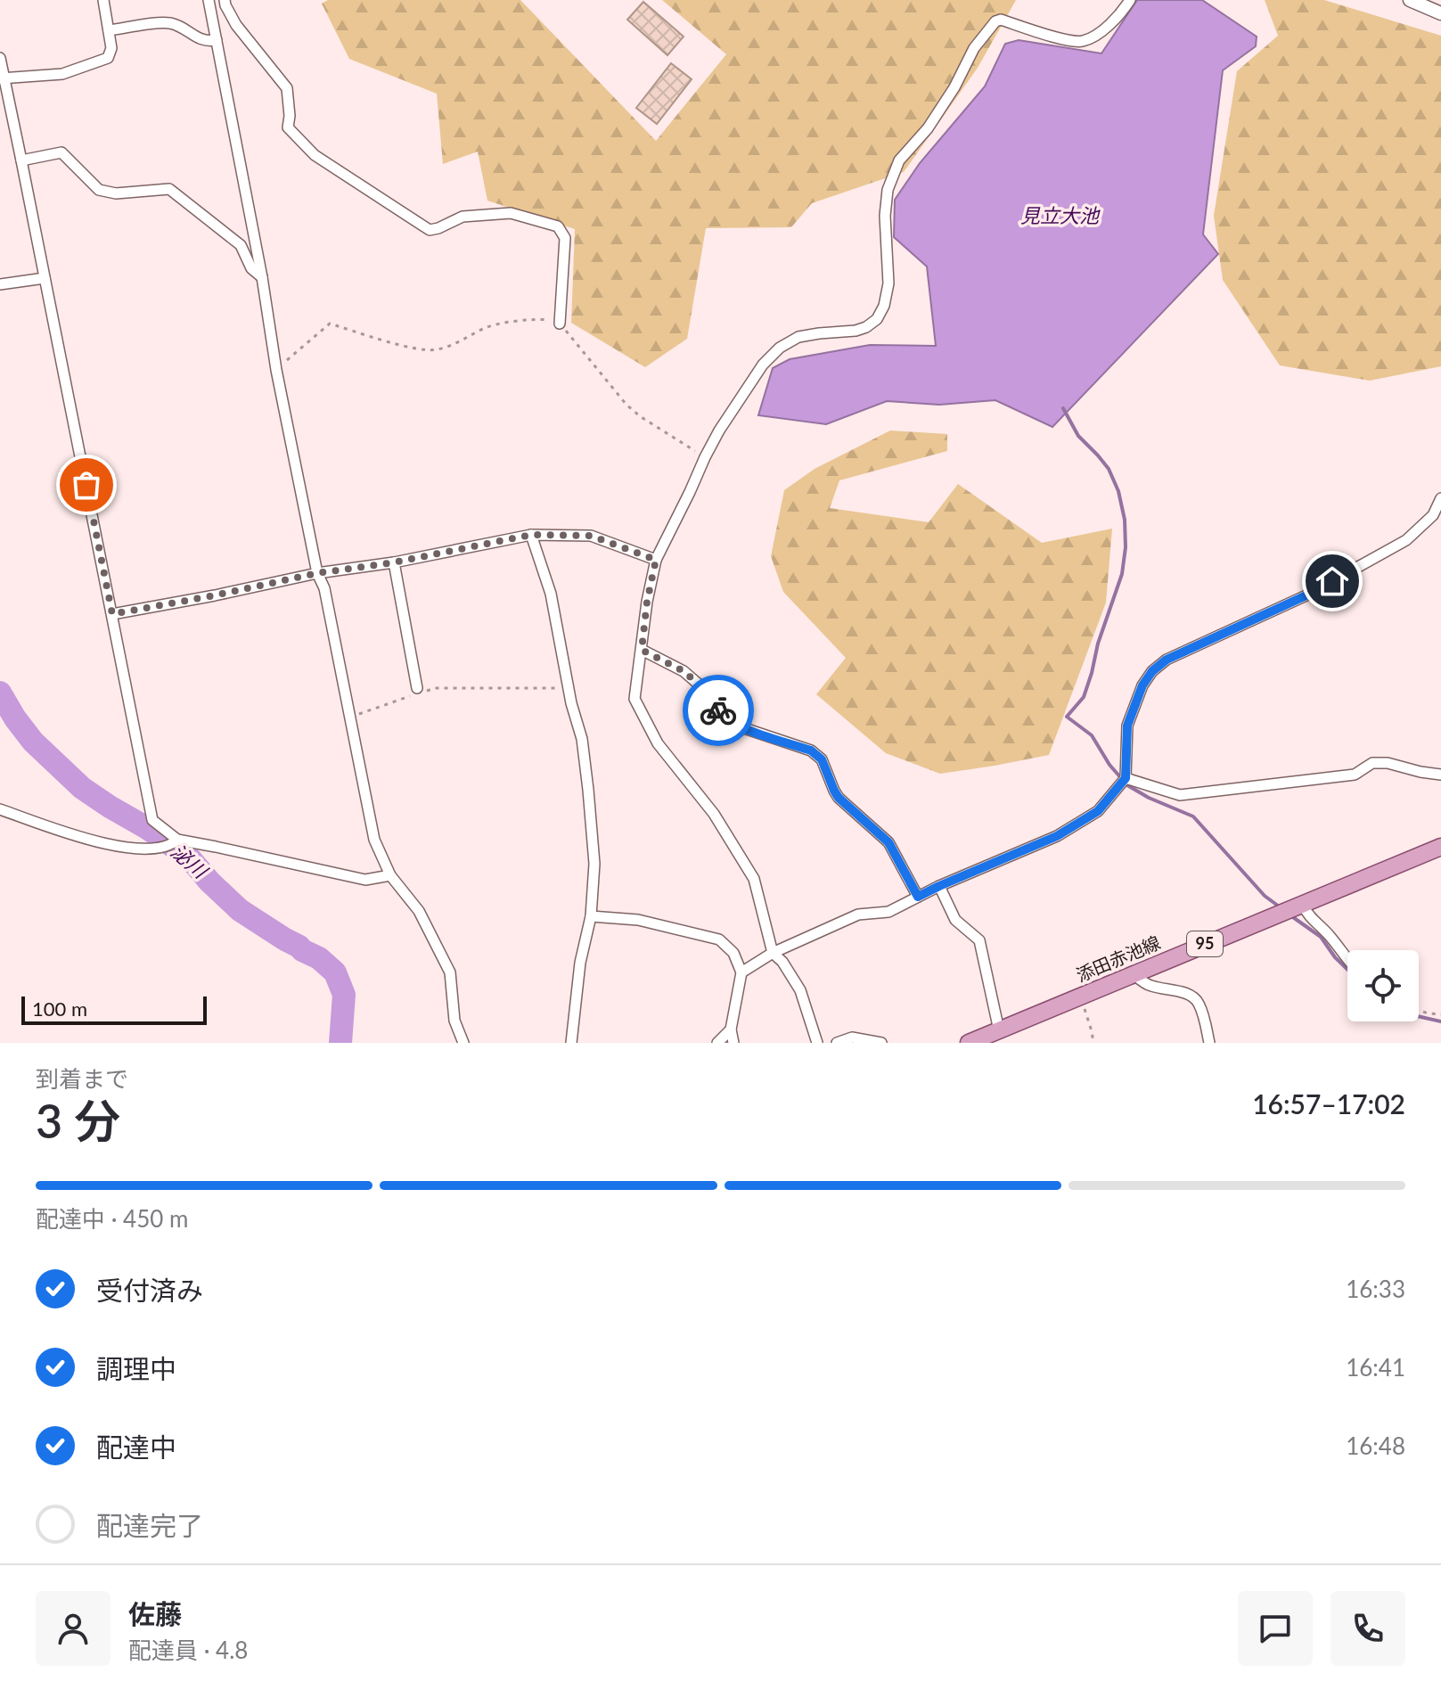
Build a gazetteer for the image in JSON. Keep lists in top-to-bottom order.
{
  "streets": {
    "main road": ["95", "添田赤池線"]
  },
  "water": ["見立大池", "泌川"],
  "scale_bar": "100 m",
  "page": {
    "scale": "100 m",
    "heading": ["3 分", "到着まで", "16:57–17:02"],
    "panel": ["佐藤", "配達員 · 4.8"],
    "bar": "配達中 · 450 m",
    "list": [
      ["受付済み", "16:33"],
      ["調理中", "16:41"],
      ["配達中", "16:48"],
      "配達完了"
    ]
  }
}
